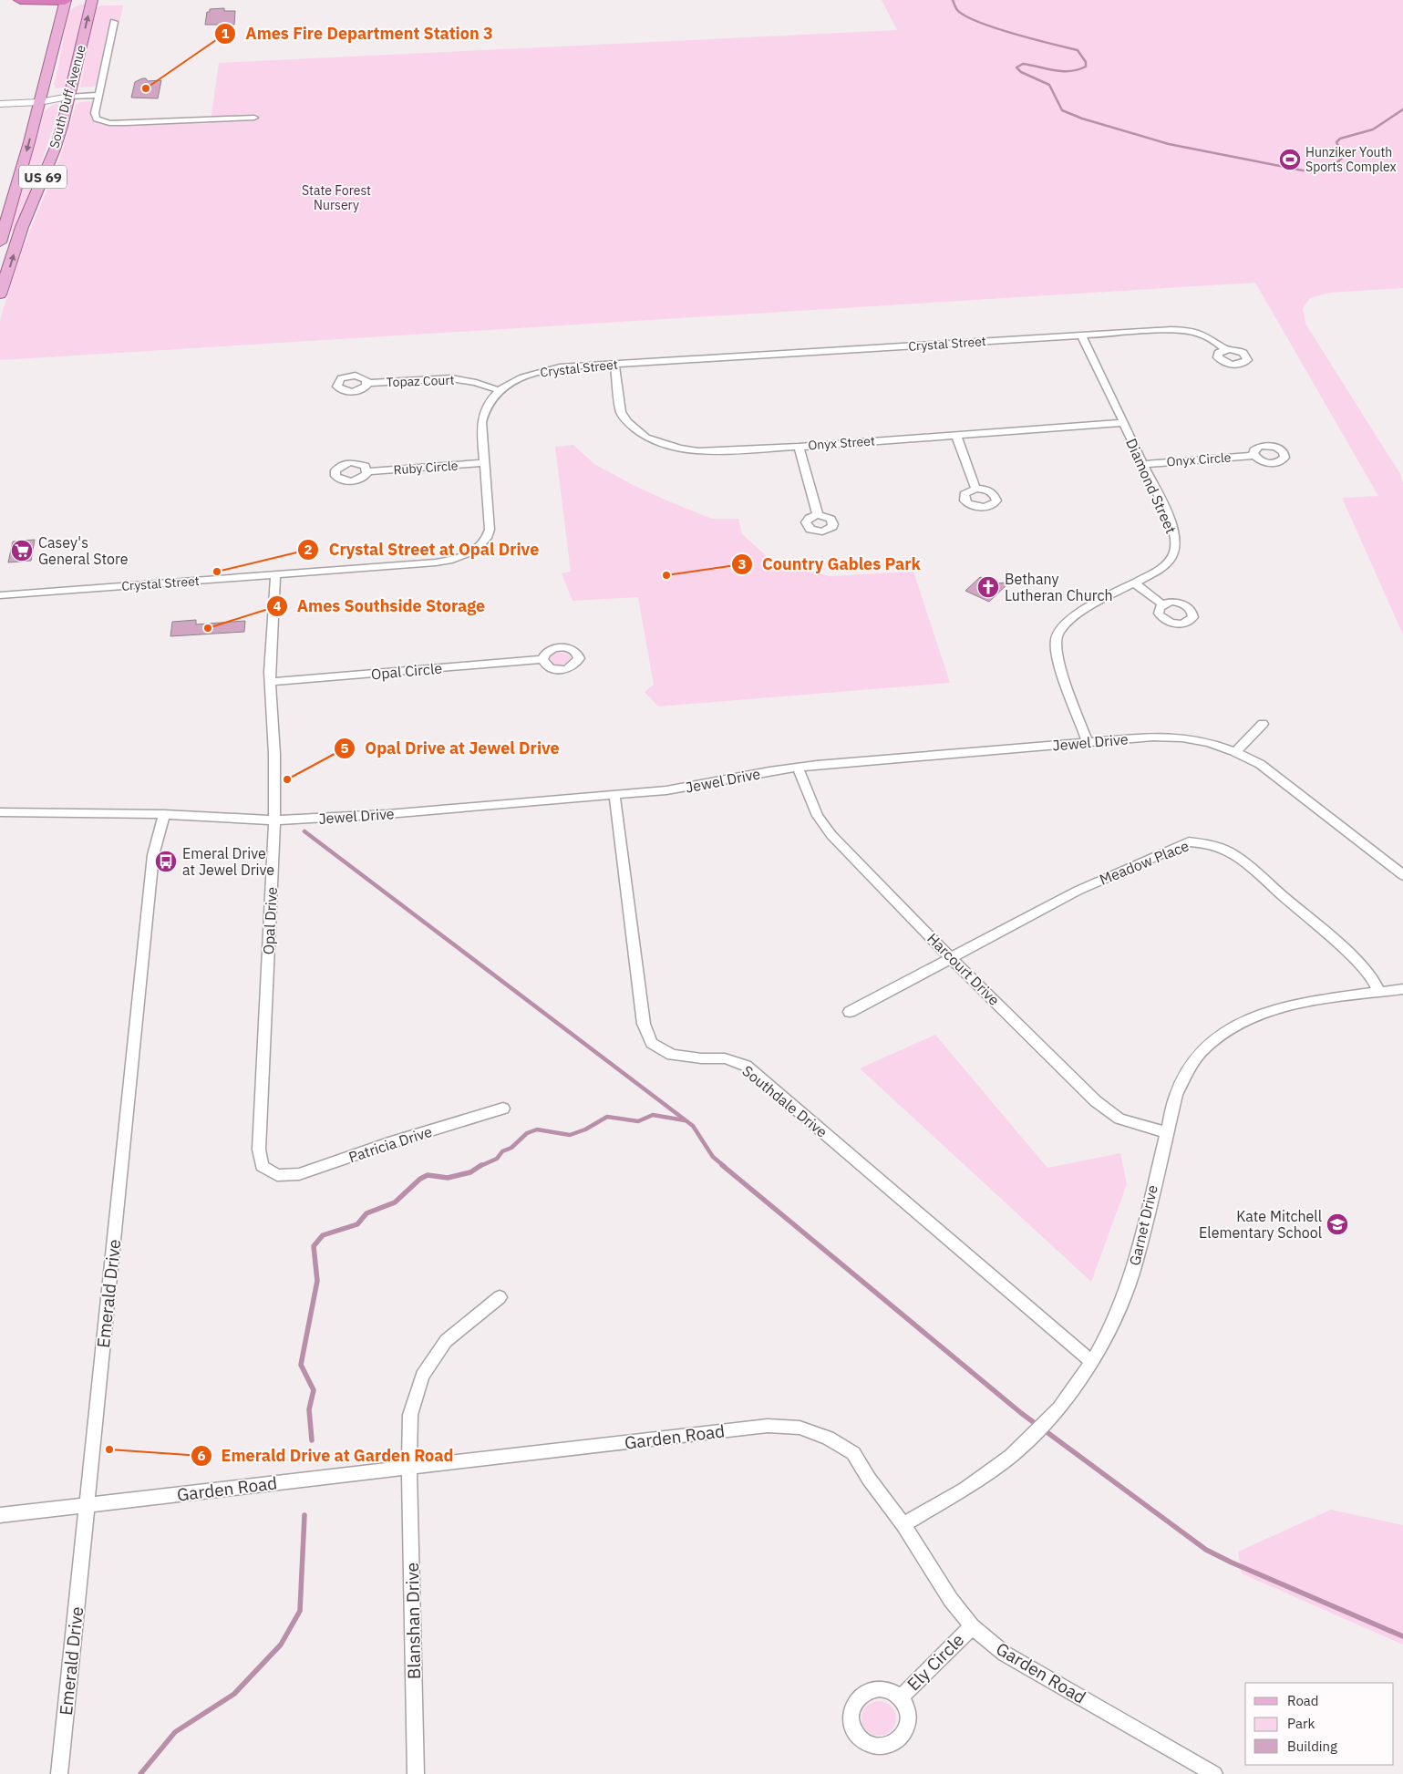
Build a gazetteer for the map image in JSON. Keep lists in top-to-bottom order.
{
  "streets": {
    "main road": ["South Duff Avenue", "US 69"],
    "street": [
      "Crystal Street",
      "Topaz Court",
      "Onyx Street",
      "Onyx Circle",
      "Ruby Circle",
      "Diamond Street",
      "Opal Circle",
      "Jewel Drive",
      "Meadow Place",
      "Opal Drive",
      "Harcourt Drive",
      "Southdale Drive",
      "Patricia Drive",
      "Garnet Drive",
      "Emerald Drive",
      "Garden Road",
      "Blanshan Drive",
      "Ely Circle"
    ]
  },
  "crossings": [
    ["Crystal Street", "Topaz Court"],
    ["Crystal Street", "Onyx Street"],
    ["Crystal Street", "Ruby Circle"],
    ["Crystal Street", "Diamond Street"],
    ["Crystal Street", "Opal Drive"],
    ["Onyx Street", "Diamond Street"],
    ["Onyx Circle", "Diamond Street"],
    ["Diamond Street", "Jewel Drive"],
    ["Opal Circle", "Opal Drive"],
    ["Jewel Drive", "Opal Drive"],
    ["Jewel Drive", "Harcourt Drive"],
    ["Jewel Drive", "Southdale Drive"],
    ["Jewel Drive", "Emerald Drive"],
    ["Meadow Place", "Harcourt Drive"],
    ["Meadow Place", "Garnet Drive"],
    ["Opal Drive", "Patricia Drive"],
    ["Harcourt Drive", "Garnet Drive"],
    ["Southdale Drive", "Garnet Drive"],
    ["Garnet Drive", "Garden Road"],
    ["Emerald Drive", "Garden Road"],
    ["Garden Road", "Blanshan Drive"],
    ["Garden Road", "Ely Circle"]
  ],
  "parks": ["State Forest Nursery"],
  "places": {
    "other": [
      "Ames Fire Department Station 3",
      "Crystal Street at Opal Drive",
      "Country Gables Park",
      "Ames Southside Storage",
      "Opal Drive at Jewel Drive",
      "Emerald Drive at Garden Road"
    ],
    "sports": ["Hunziker Youth Sports Complex"],
    "supermarket": ["Casey's General Store"],
    "church": ["Bethany Lutheran Church"],
    "bus stop": ["Emeral Drive at Jewel Drive"],
    "school or university": ["Kate Mitchell Elementary School"]
  },
  "legend": ["Road", "Park", "Building"]
}
